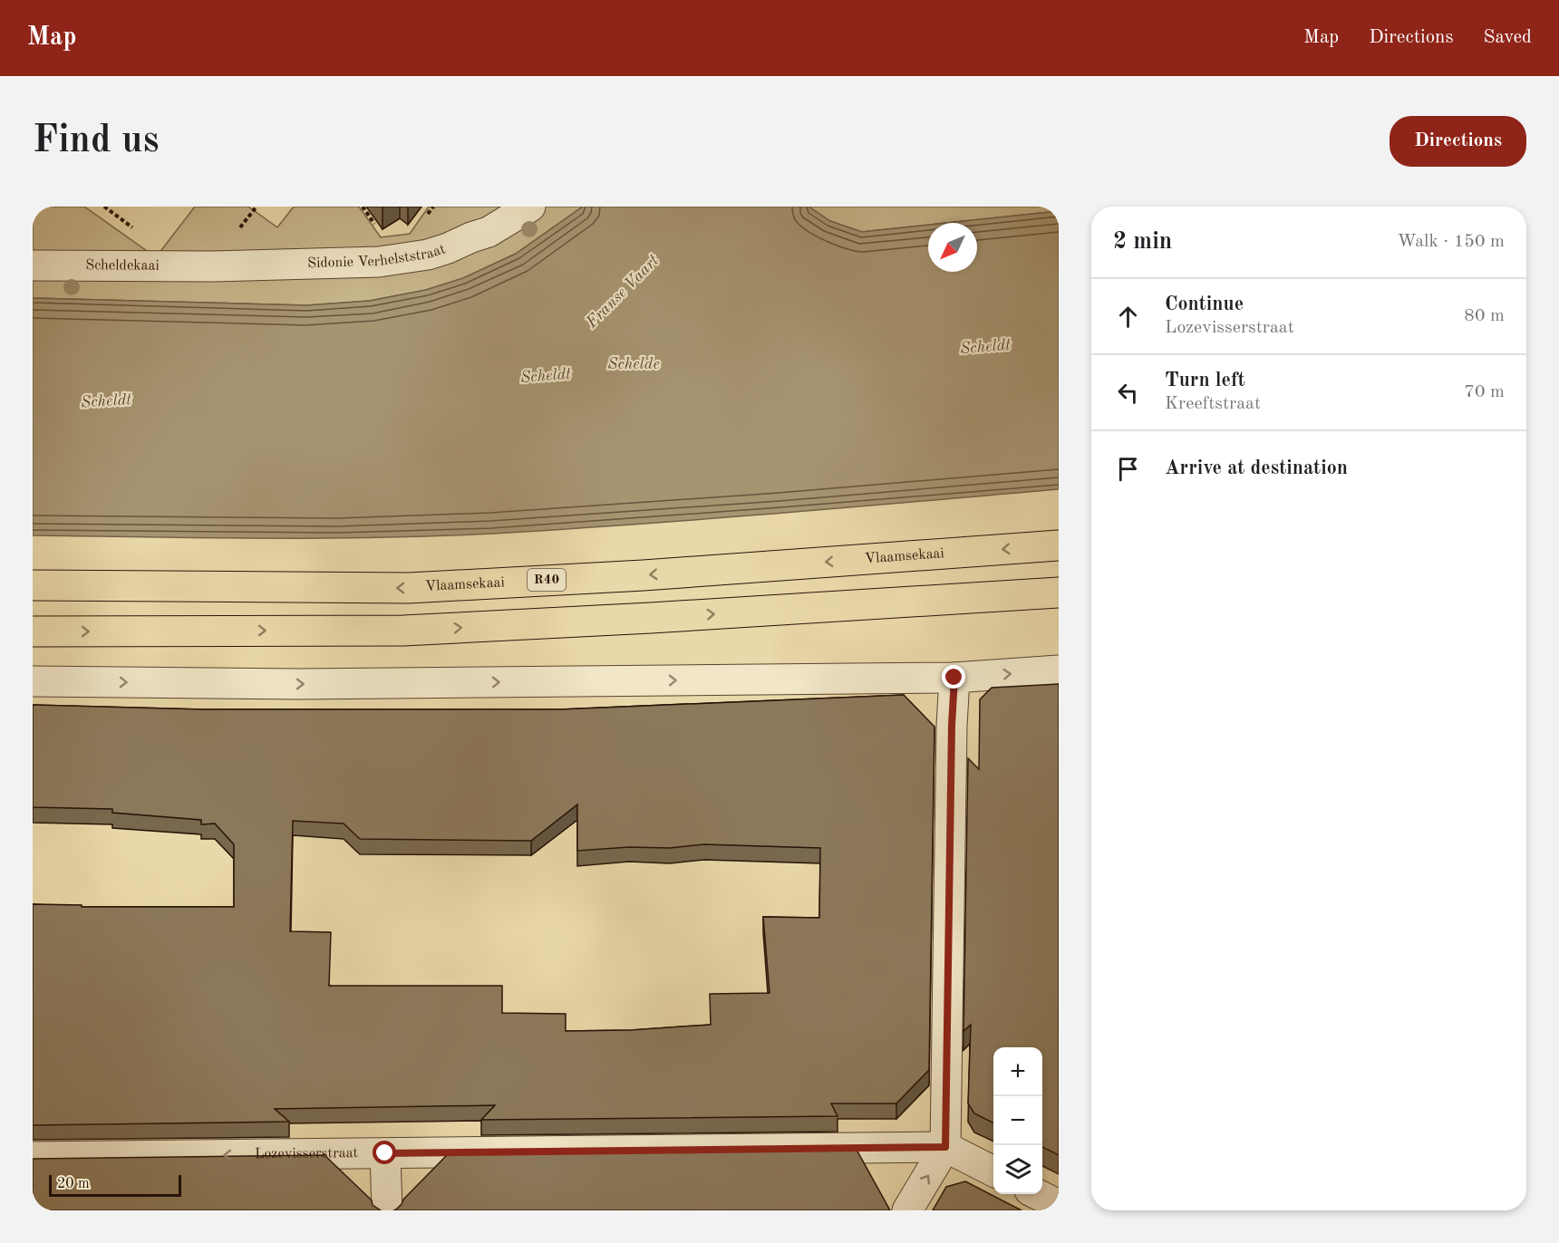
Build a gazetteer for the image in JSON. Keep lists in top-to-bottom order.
{
  "streets": {
    "main road": ["Vlaamsekaai", "R40"],
    "street": ["Sidonie Verhelststraat", "Scheldekaai", "Lozevisserstraat"]
  },
  "crossings": [
    ["Sidonie Verhelststraat", "Scheldekaai"]
  ],
  "one_way": ["Lozevisserstraat"],
  "water": ["Franse Vaart", "Scheldt", "Schelde"],
  "scale_bar": "20 m",
  "north": "bottom left",
  "page": {
    "header": "Map",
    "nav": ["Map", "Directions", "Saved"],
    "buttons": "Directions",
    "title": "Find us",
    "heading": ["2 min", "Walk · 150 m"],
    "list": [
      ["Continue", "Lozevisserstraat", "80 m"],
      ["Turn left", "Kreeftstraat", "70 m"],
      "Arrive at destination"
    ],
    "map_buttons": ["+", "−"],
    "scale": "20 m"
  }
}
